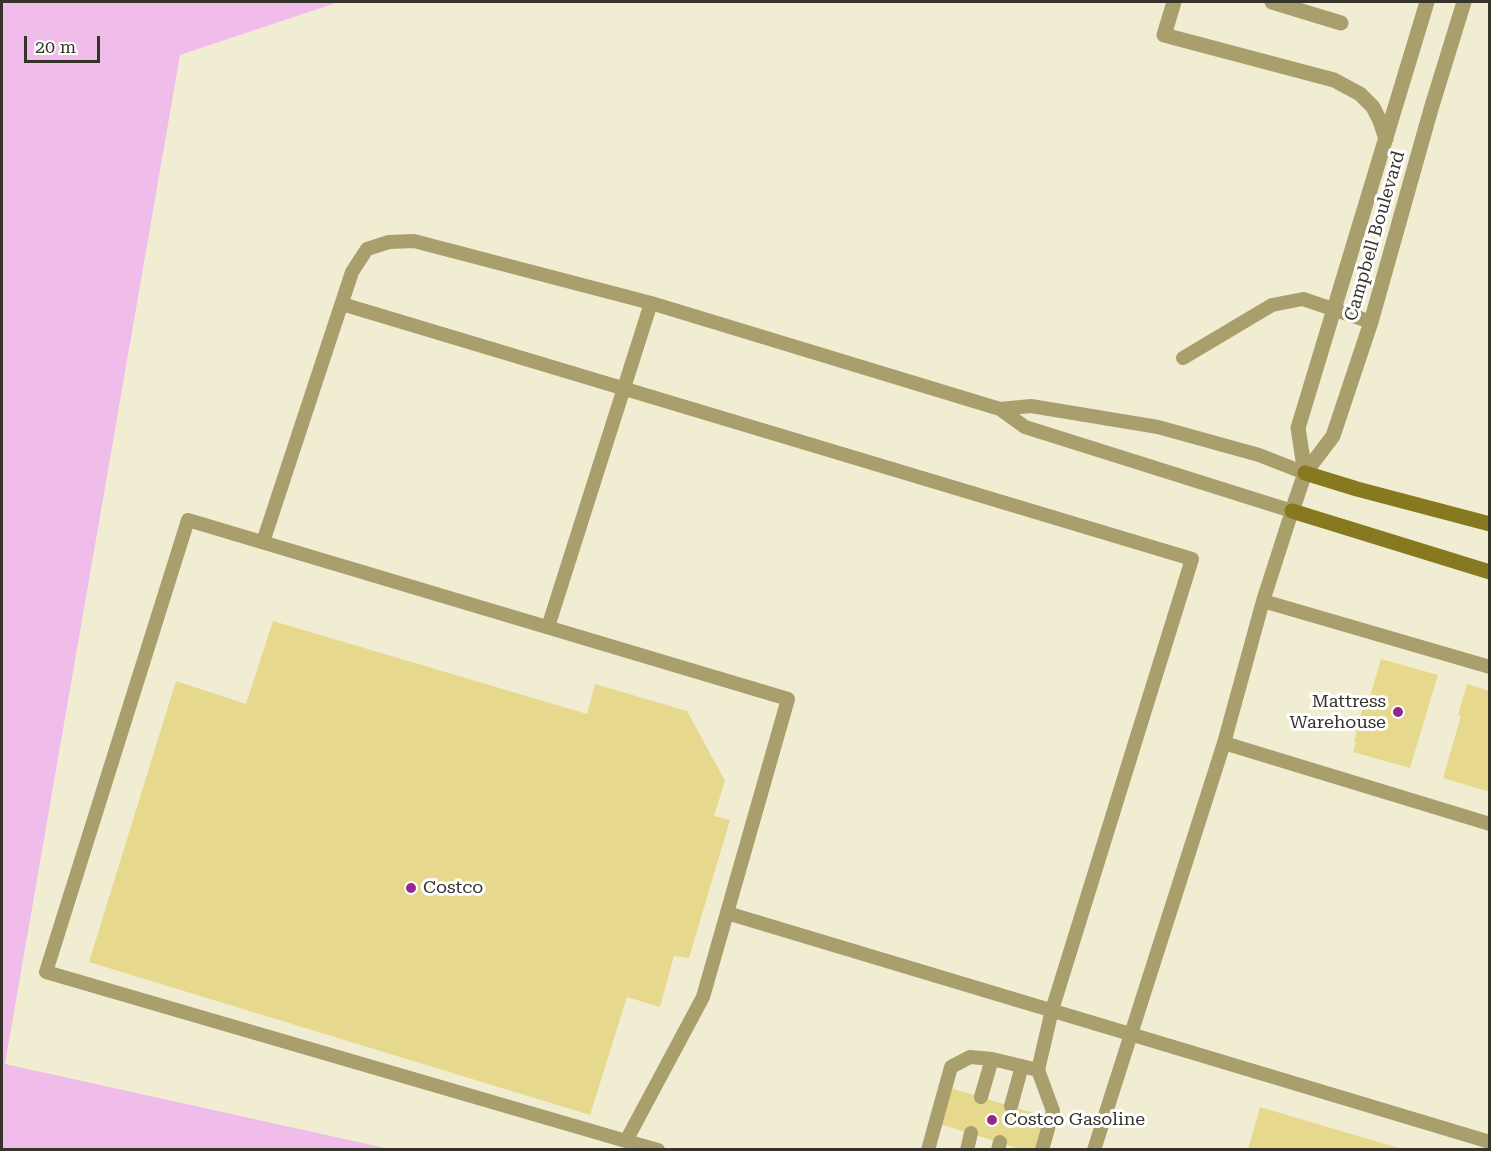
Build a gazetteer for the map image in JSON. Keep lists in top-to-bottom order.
{
  "streets": {
    "street": ["Campbell Boulevard"]
  },
  "places": ["Mattress Warehouse", "Costco", "Costco Gasoline"],
  "scale_bar": "20 m"
}
